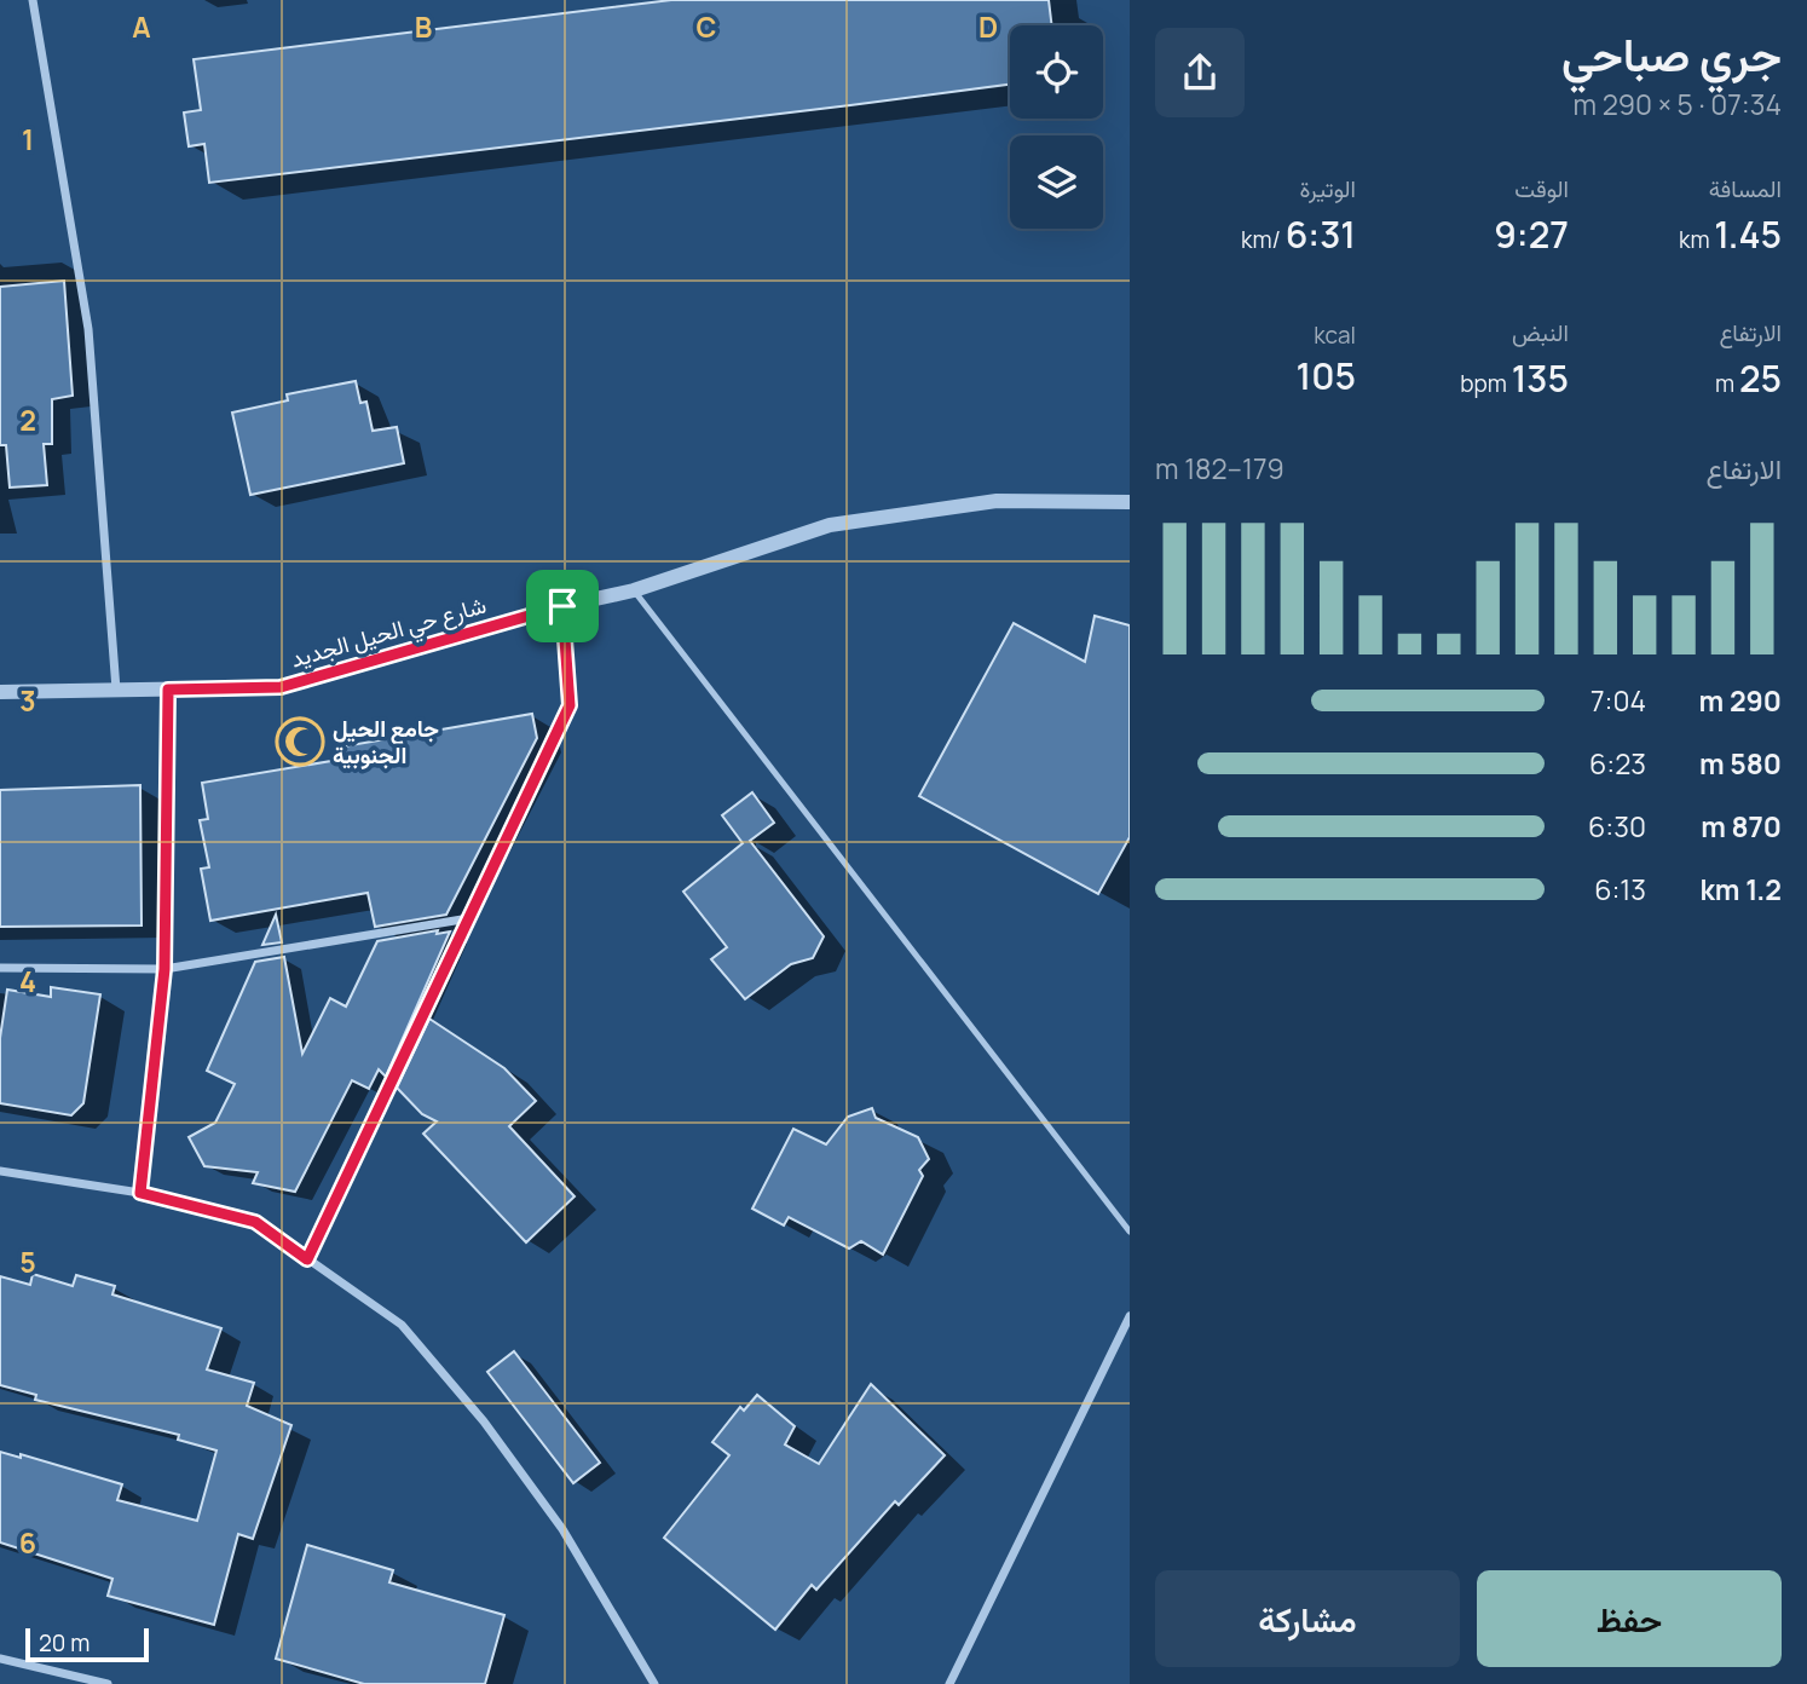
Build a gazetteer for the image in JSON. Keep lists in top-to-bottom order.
{
  "streets": {
    "street": ["شارع حي الحيل الجديد"]
  },
  "places": {
    "mosque": ["جامع الحيل الجنوبية"]
  },
  "scale_bar": "20 m",
  "page": {
    "heading": ["جري صباحي", "07:34 · 5 × 290 m"],
    "stats": [
      ["المسافة", "1.45 km"],
      ["الوقت", "9:27"],
      ["الوتيرة", "6:31 /km"],
      ["الارتفاع", "25 m"],
      ["النبض", "135 bpm"],
      ["kcal", "105"]
    ],
    "chart": ["الارتفاع", "179–182 m"],
    "list": [
      {
        "name": "290 m",
        "note": "7:04"
      },
      {
        "name": "580 m",
        "note": "6:23"
      },
      {
        "name": "870 m",
        "note": "6:30"
      },
      {
        "name": "1.2 km",
        "note": "6:13"
      }
    ],
    "buttons": ["حفظ", "مشاركة"],
    "scale": "20 m"
  },
  "grid": {
    "columns": [
      "A",
      "B",
      "C",
      "D"
    ],
    "rows": [
      "1",
      "2",
      "3",
      "4",
      "5",
      "6"
    ]
  }
}
